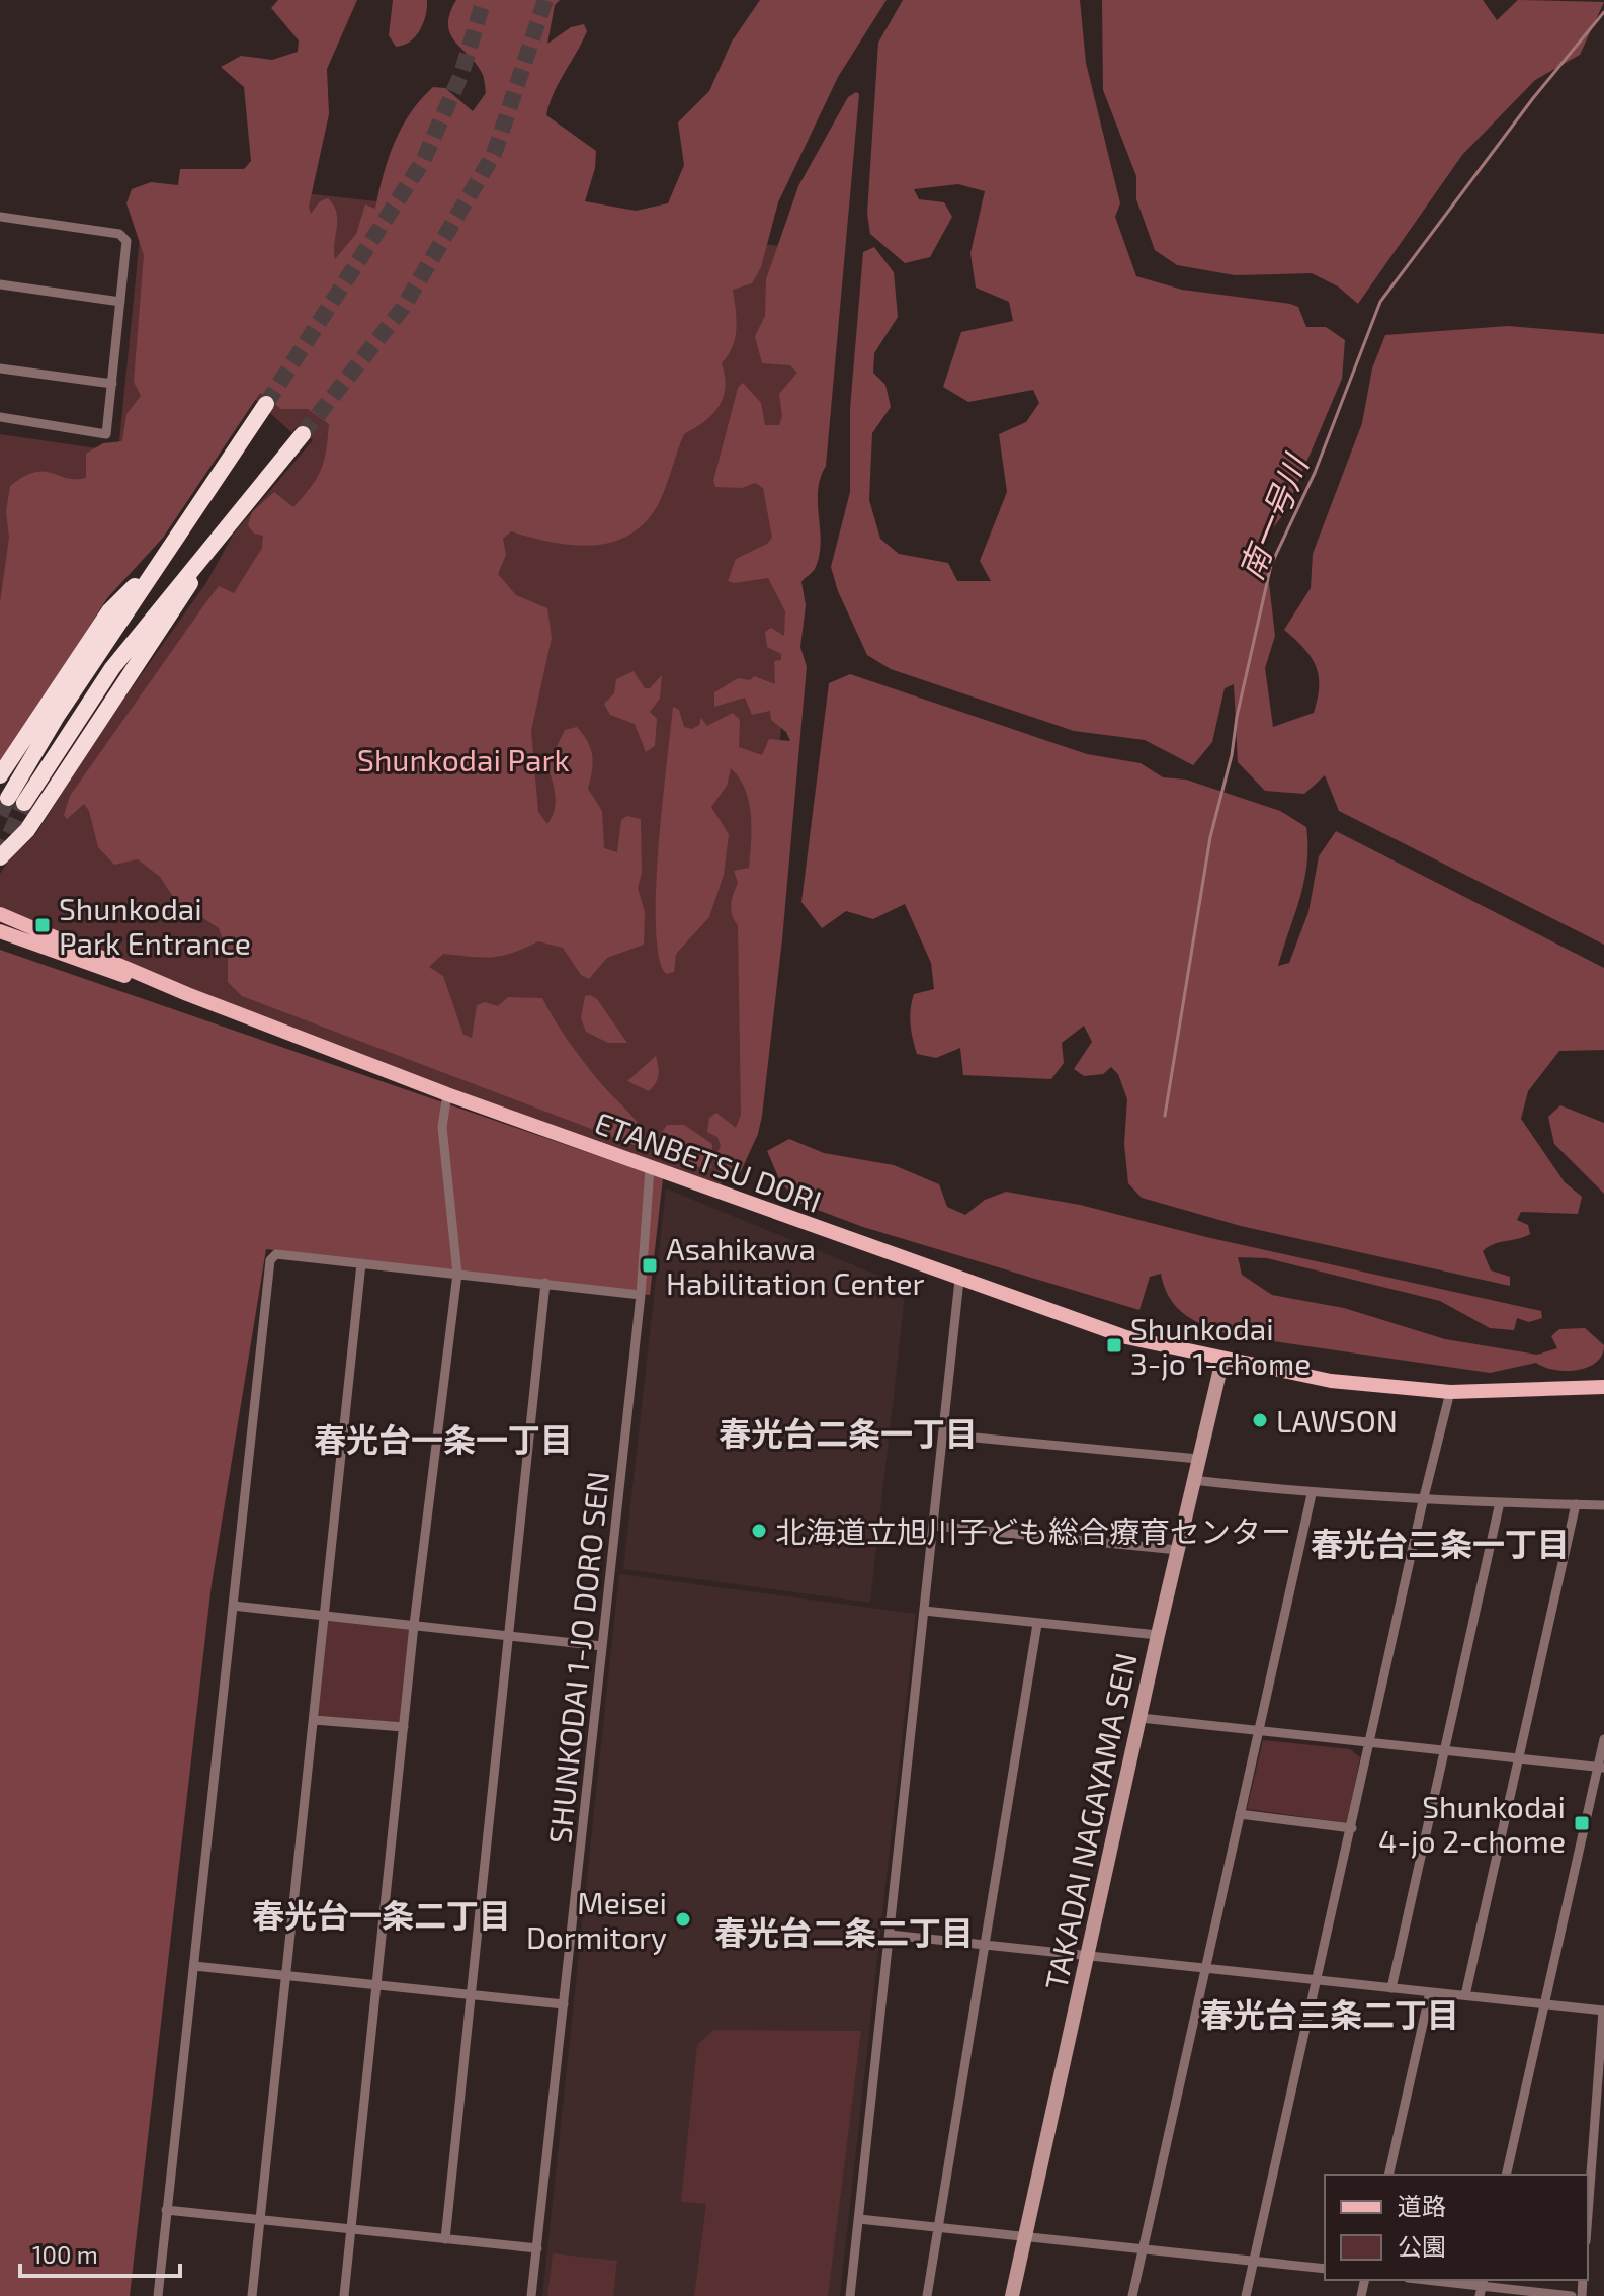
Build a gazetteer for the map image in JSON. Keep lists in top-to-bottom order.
{
  "streets": {
    "main road": ["ETANBETSU DORI"],
    "street": ["SHUNKODAI 1-JO DORO SEN", "TAKADAI NAGAYAMA SEN"]
  },
  "crossings": [
    ["ETANBETSU DORI", "SHUNKODAI 1-JO DORO SEN"],
    ["ETANBETSU DORI", "TAKADAI NAGAYAMA SEN"]
  ],
  "districts": [
    "春光台二条一丁目",
    "春光台一条一丁目",
    "春光台三条一丁目",
    "春光台一条二丁目",
    "春光台二条二丁目",
    "春光台三条二丁目"
  ],
  "water": ["南一号川"],
  "parks": ["Shunkodai Park"],
  "places": {
    "transit": [
      "Shunkodai Park Entrance",
      "Asahikawa Habilitation Center",
      "Shunkodai 3-jo 1-chome",
      "Shunkodai 4-jo 2-chome"
    ],
    "other": ["LAWSON", "北海道立旭川子ども総合療育センター", "Meisei Dormitory"]
  },
  "legend": ["道路", "公園"],
  "scale_bar": "100 m"
}
